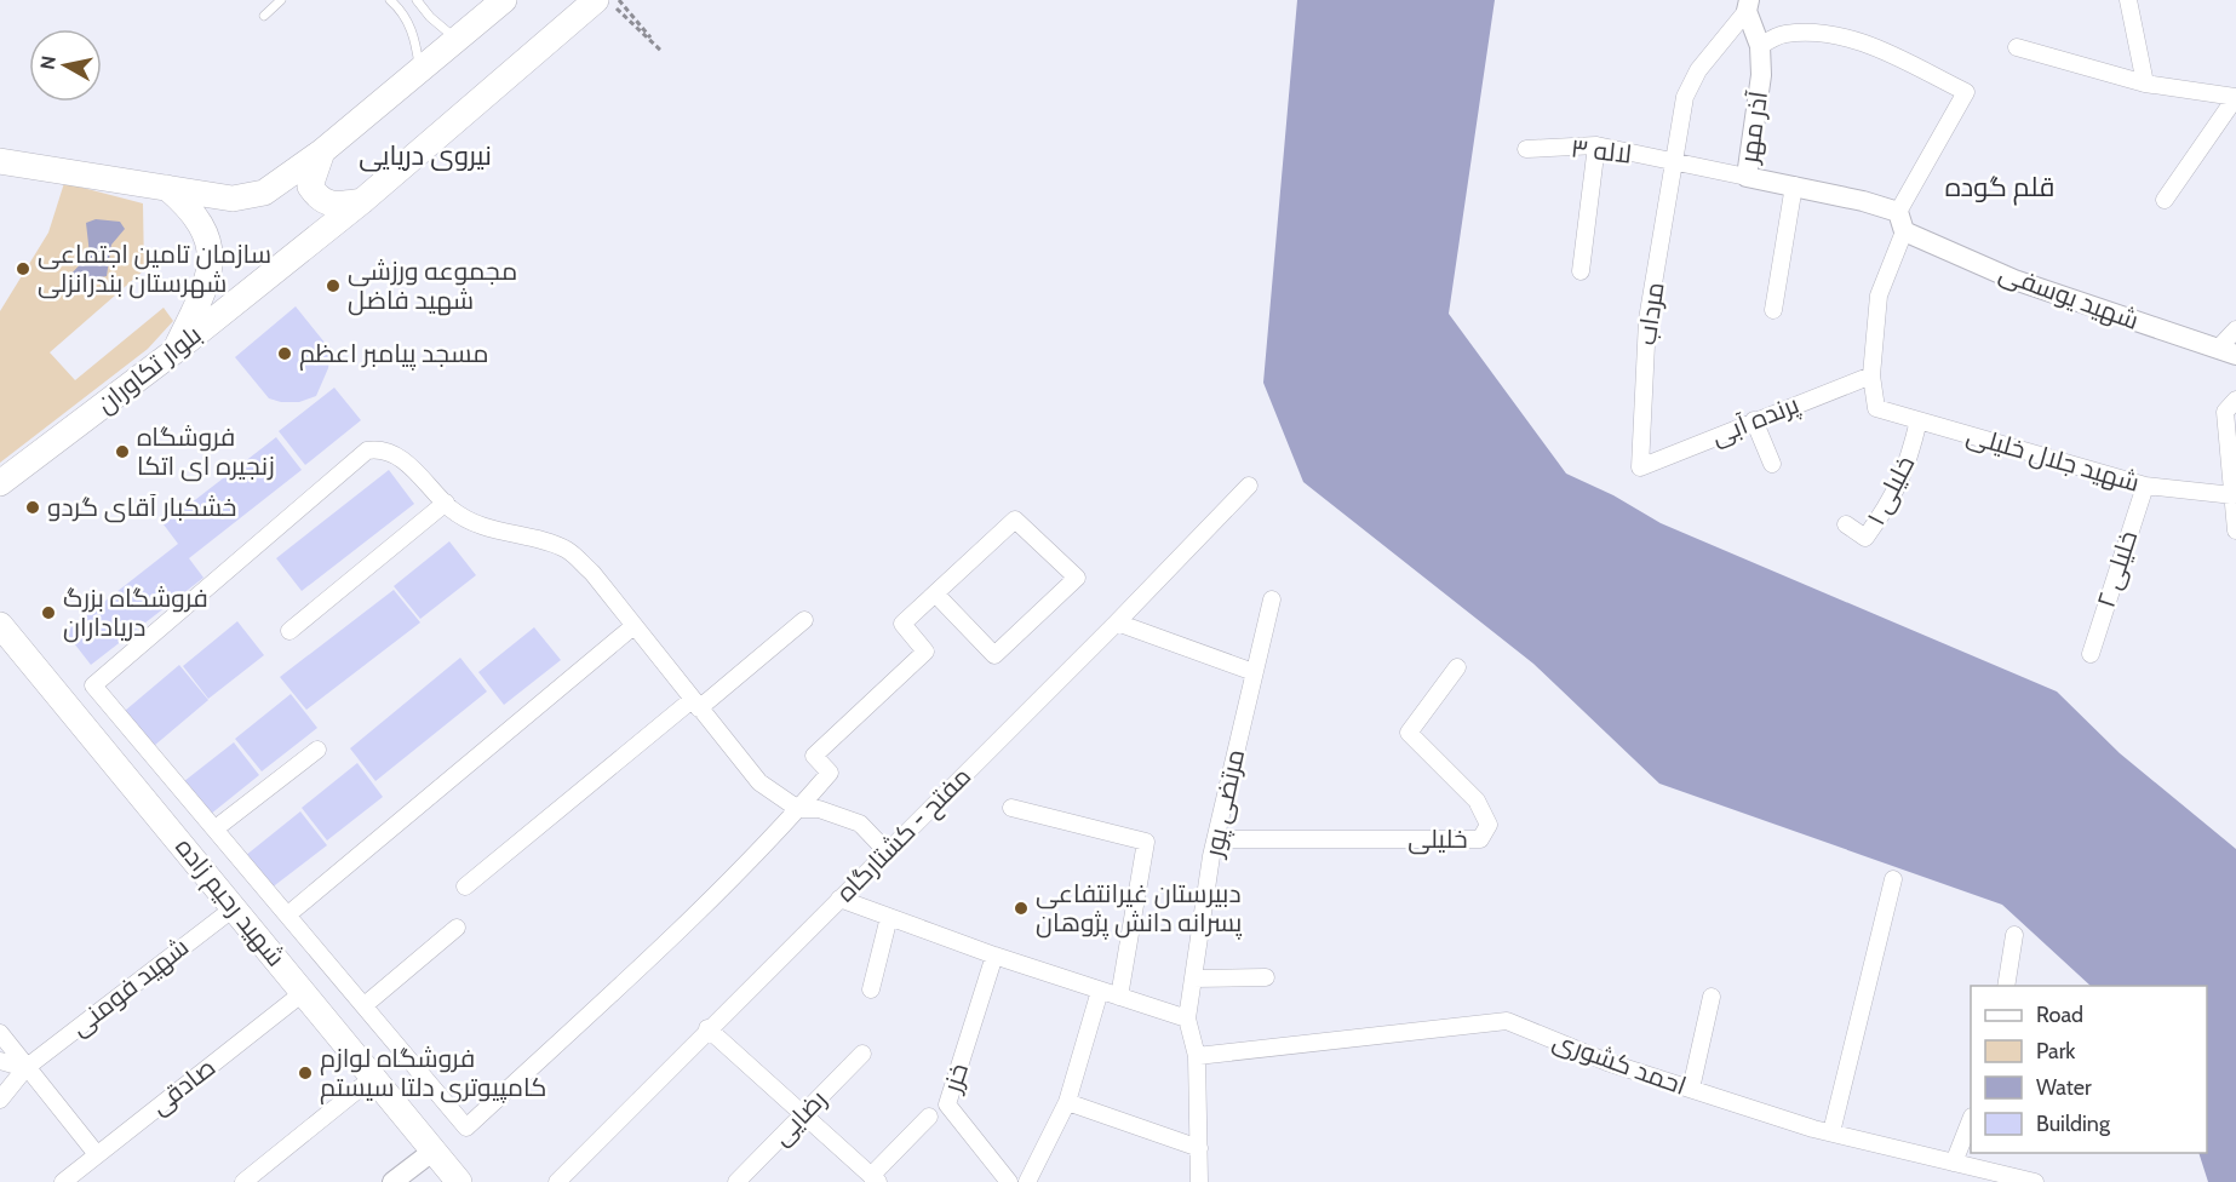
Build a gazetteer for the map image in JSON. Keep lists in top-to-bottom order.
{
  "streets": {
    "main road": ["بلوار تکاوران", "شهید رحیم زاده"],
    "street": [
      "آذر مهر",
      "لاله ۳",
      "شهید یوسفی",
      "مرداب",
      "پرنده آبی",
      "شهید جلال خلیلی",
      "خلیلی ۱",
      "خلیلی ۲",
      "مرتضی پور",
      "مفتح - کشتارگاه",
      "خلیلی",
      "شهید فومنی",
      "احمد کشوری",
      "خزر",
      "صادقی",
      "رضایی"
    ]
  },
  "crossings": [
    ["آذر مهر", "لاله ۳"],
    ["آذر مهر", "شهید یوسفی"],
    ["آذر مهر", "مرداب"],
    ["لاله ۳", "مرداب"],
    ["مرداب", "پرنده آبی"],
    ["پرنده آبی", "شهید جلال خلیلی"],
    ["شهید جلال خلیلی", "خلیلی ۱"],
    ["شهید جلال خلیلی", "خلیلی ۲"],
    ["مرتضی پور", "خلیلی"],
    ["مرتضی پور", "احمد کشوری"],
    ["شهید رحیم زاده", "شهید فومنی"],
    ["شهید رحیم زاده", "صادقی"]
  ],
  "districts": ["نیروی دریایی", "قلم گوده"],
  "places": [
    "سازمان تامین اجتماعی شهرستان بندرانزلی",
    "مجموعه ورزشی شهید فاضل",
    "مسجد پیامبر اعظم",
    "فروشگاه زنجیره ای اتکا",
    "خشکبار آقای گردو",
    "فروشگاه بزرگ دریاداران",
    "دبیرستان غیرانتفاعی پسرانه دانش پژوهان",
    "فروشگاه لوازم کامپیوتری دلتا سیستم"
  ],
  "legend": [
    "Road",
    "Park",
    "Water",
    "Building"
  ],
  "north": "left"
}
